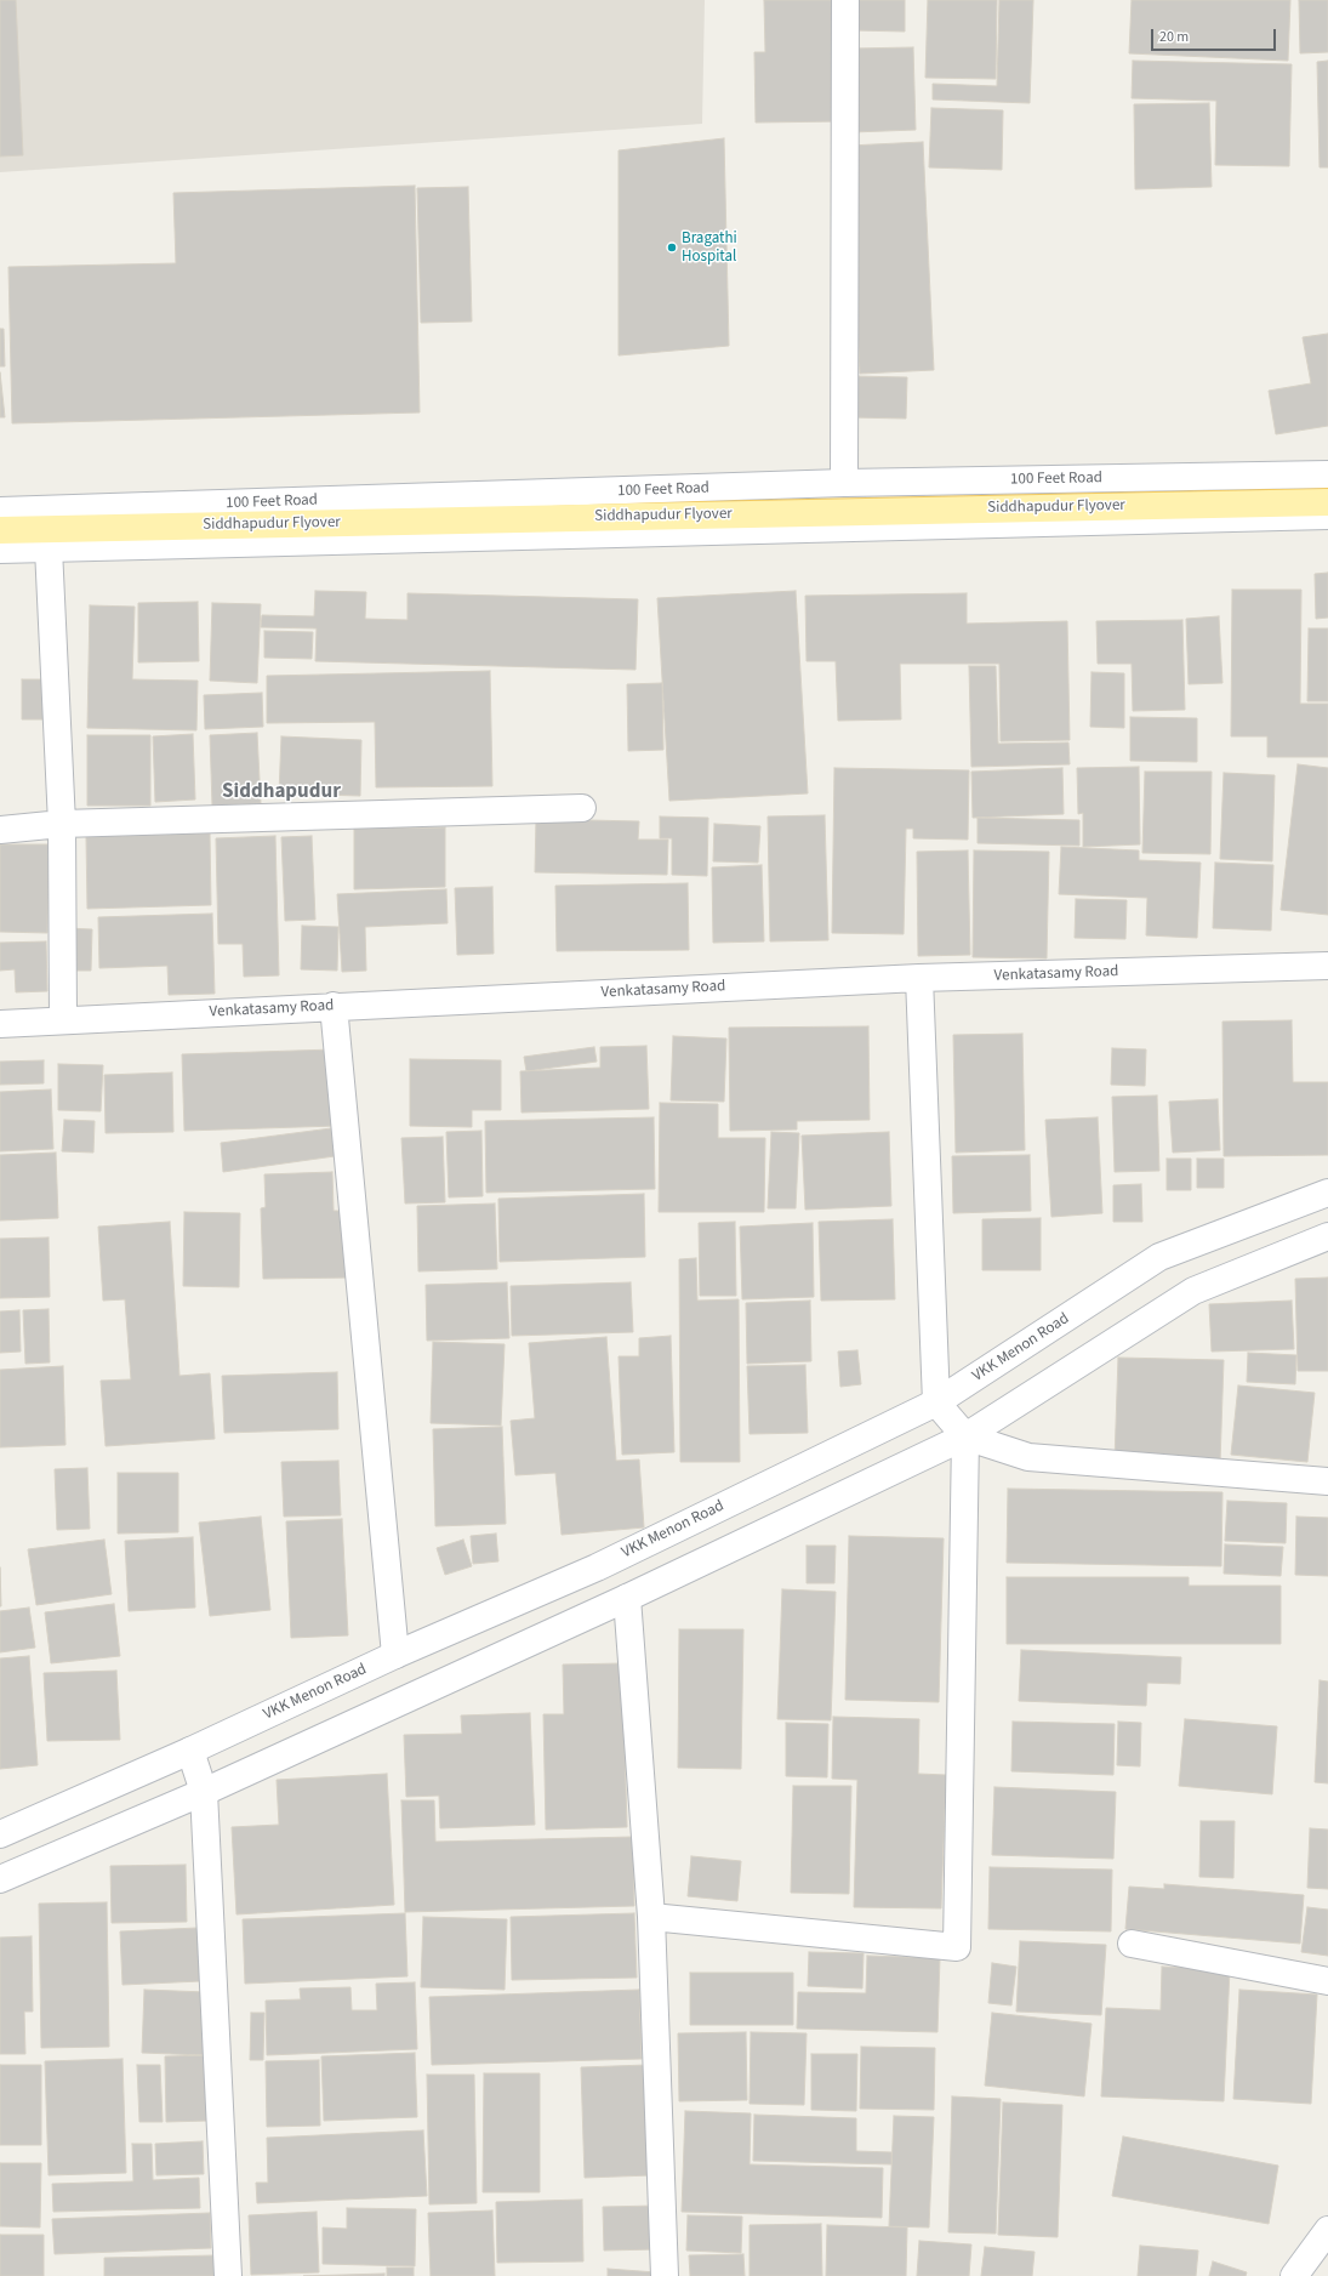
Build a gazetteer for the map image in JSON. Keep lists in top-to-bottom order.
{
  "streets": {
    "main road": ["Siddhapudur Flyover"],
    "street": ["100 Feet Road", "Venkatasamy Road", "VKK Menon Road"]
  },
  "districts": ["Siddhapudur"],
  "places": ["Bragathi Hospital"],
  "scale_bar": "20 m"
}
